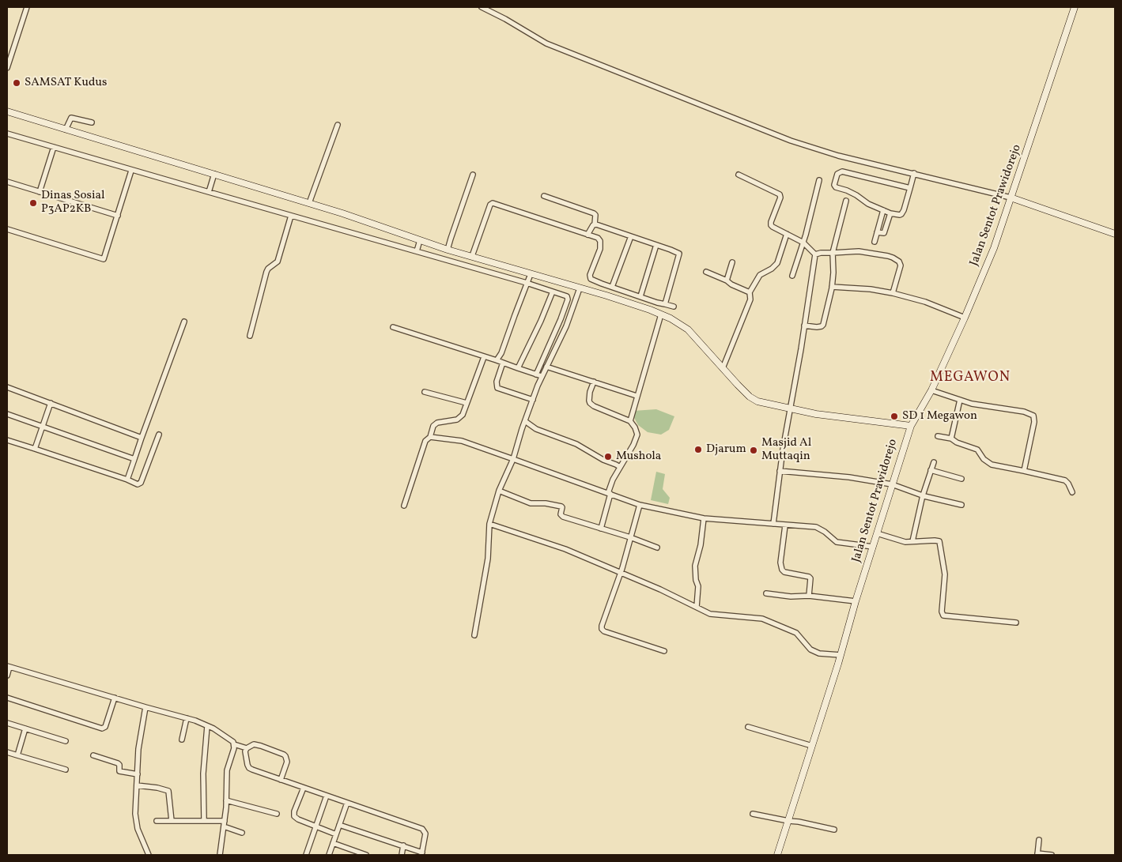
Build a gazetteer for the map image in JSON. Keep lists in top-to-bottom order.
{
  "streets": {
    "street": ["Jalan Sentot Prawidorejo"]
  },
  "districts": ["MEGAWON"],
  "places": [
    "SAMSAT Kudus",
    "Dinas Sosial P3AP2KB",
    "SD 1 Megawon",
    "Djarum",
    "Masjid Al Muttaqin",
    "Mushola"
  ]
}
